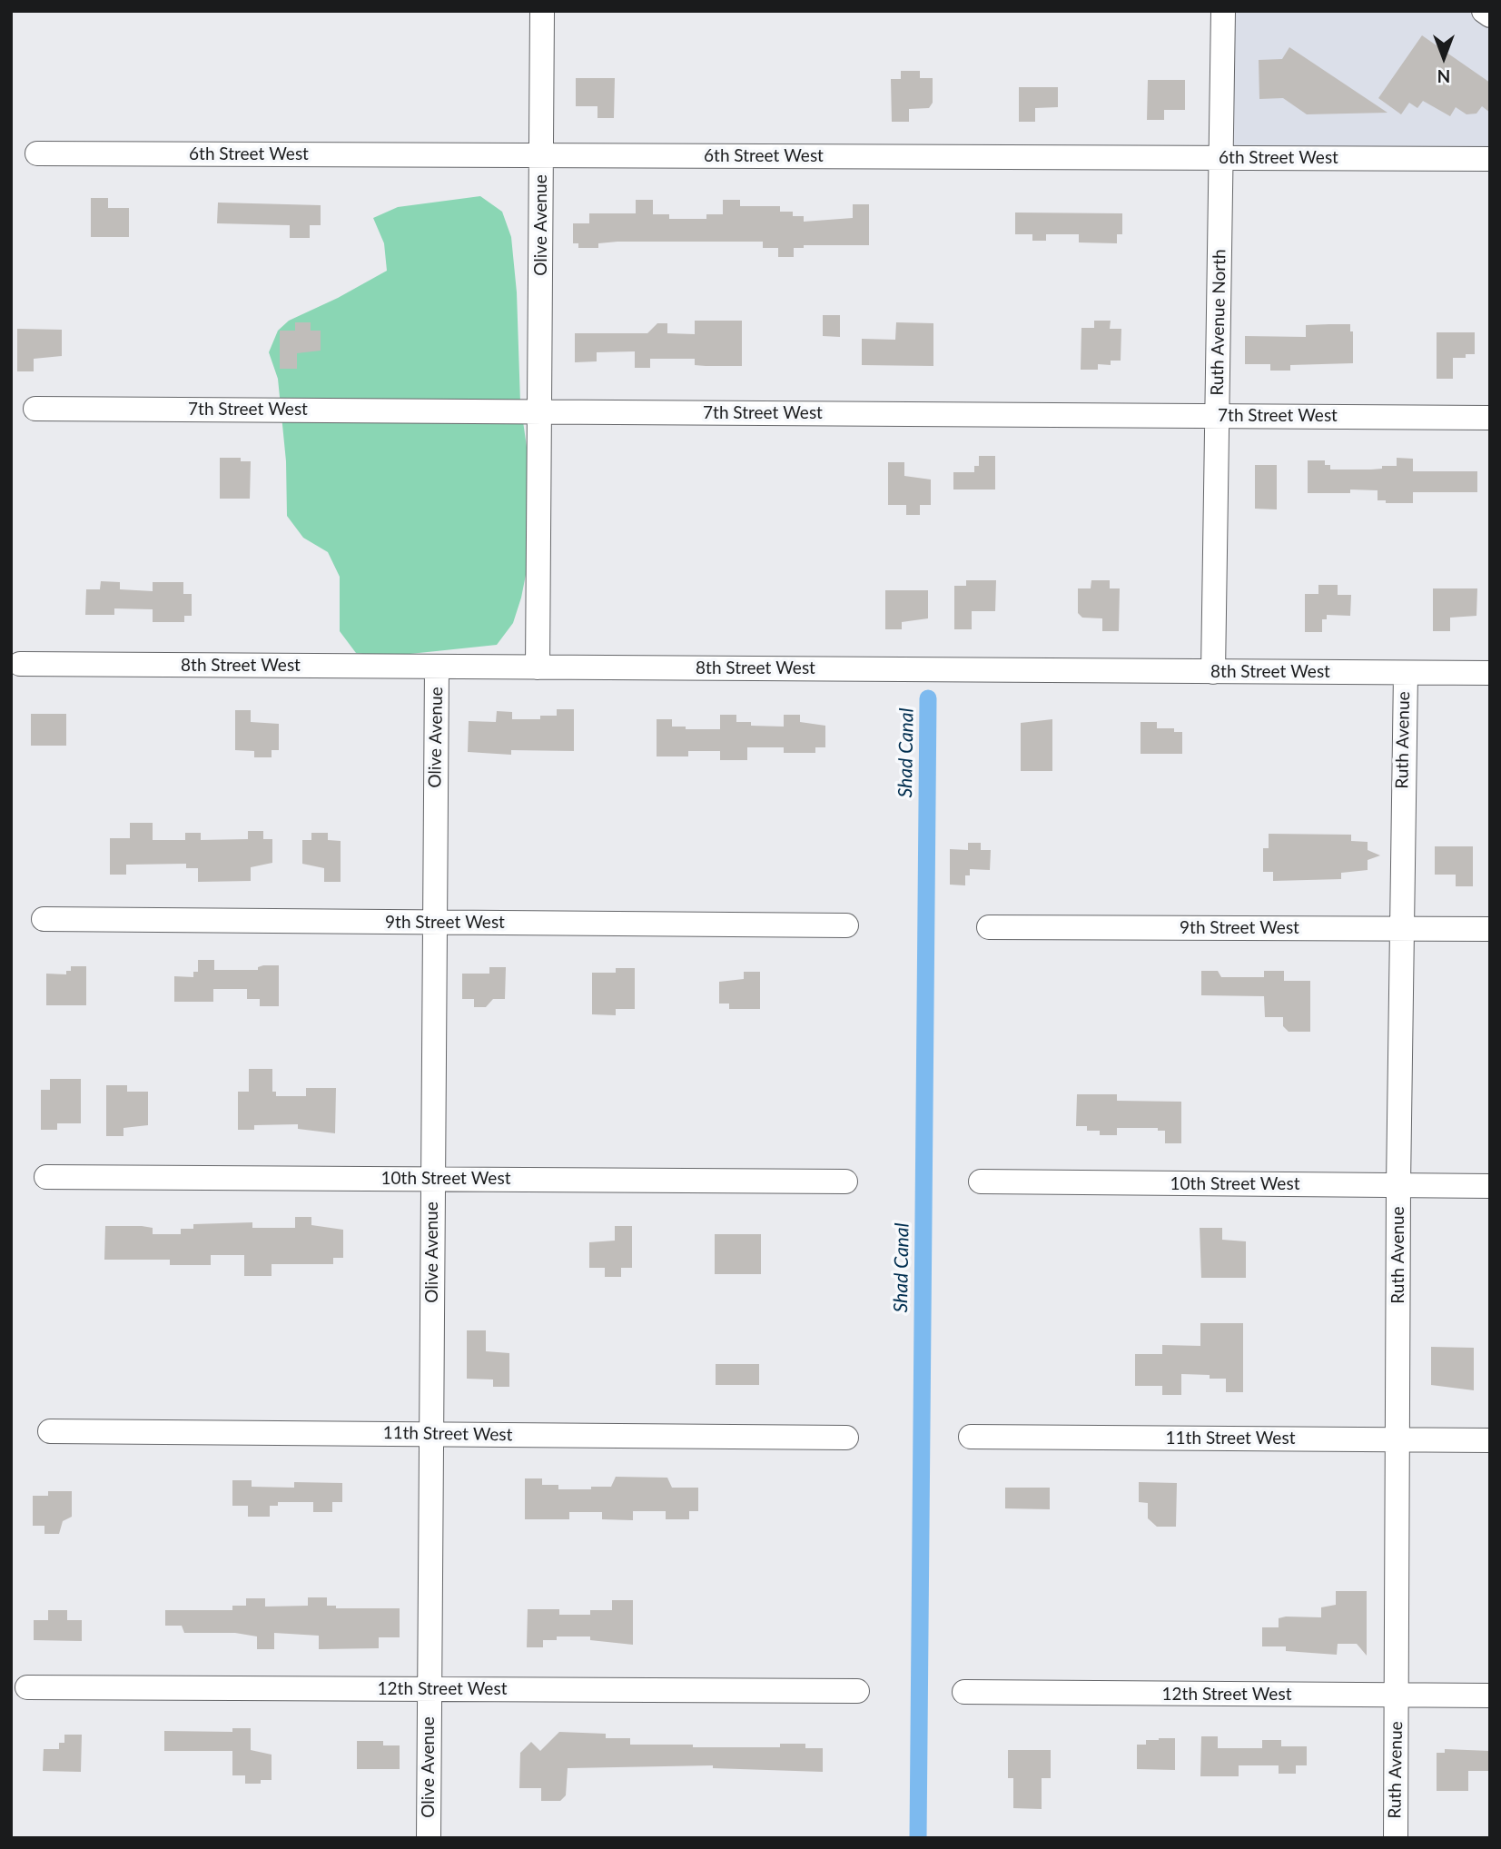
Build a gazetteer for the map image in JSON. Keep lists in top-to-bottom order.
{
  "streets": {
    "street": [
      "6th Street West",
      "Olive Avenue",
      "Ruth Avenue North",
      "7th Street West",
      "8th Street West",
      "Ruth Avenue",
      "9th Street West",
      "10th Street West",
      "11th Street West",
      "12th Street West"
    ]
  },
  "crossings": [
    ["6th Street West", "Olive Avenue"],
    ["6th Street West", "Ruth Avenue North"],
    ["Olive Avenue", "7th Street West"],
    ["Olive Avenue", "8th Street West"],
    ["Olive Avenue", "9th Street West"],
    ["Olive Avenue", "10th Street West"],
    ["Olive Avenue", "11th Street West"],
    ["Olive Avenue", "12th Street West"],
    ["Ruth Avenue North", "7th Street West"],
    ["Ruth Avenue North", "8th Street West"],
    ["8th Street West", "Ruth Avenue"],
    ["Ruth Avenue", "9th Street West"],
    ["Ruth Avenue", "10th Street West"],
    ["Ruth Avenue", "11th Street West"],
    ["Ruth Avenue", "12th Street West"]
  ],
  "water": ["Shad Canal"],
  "north": "bottom"
}
